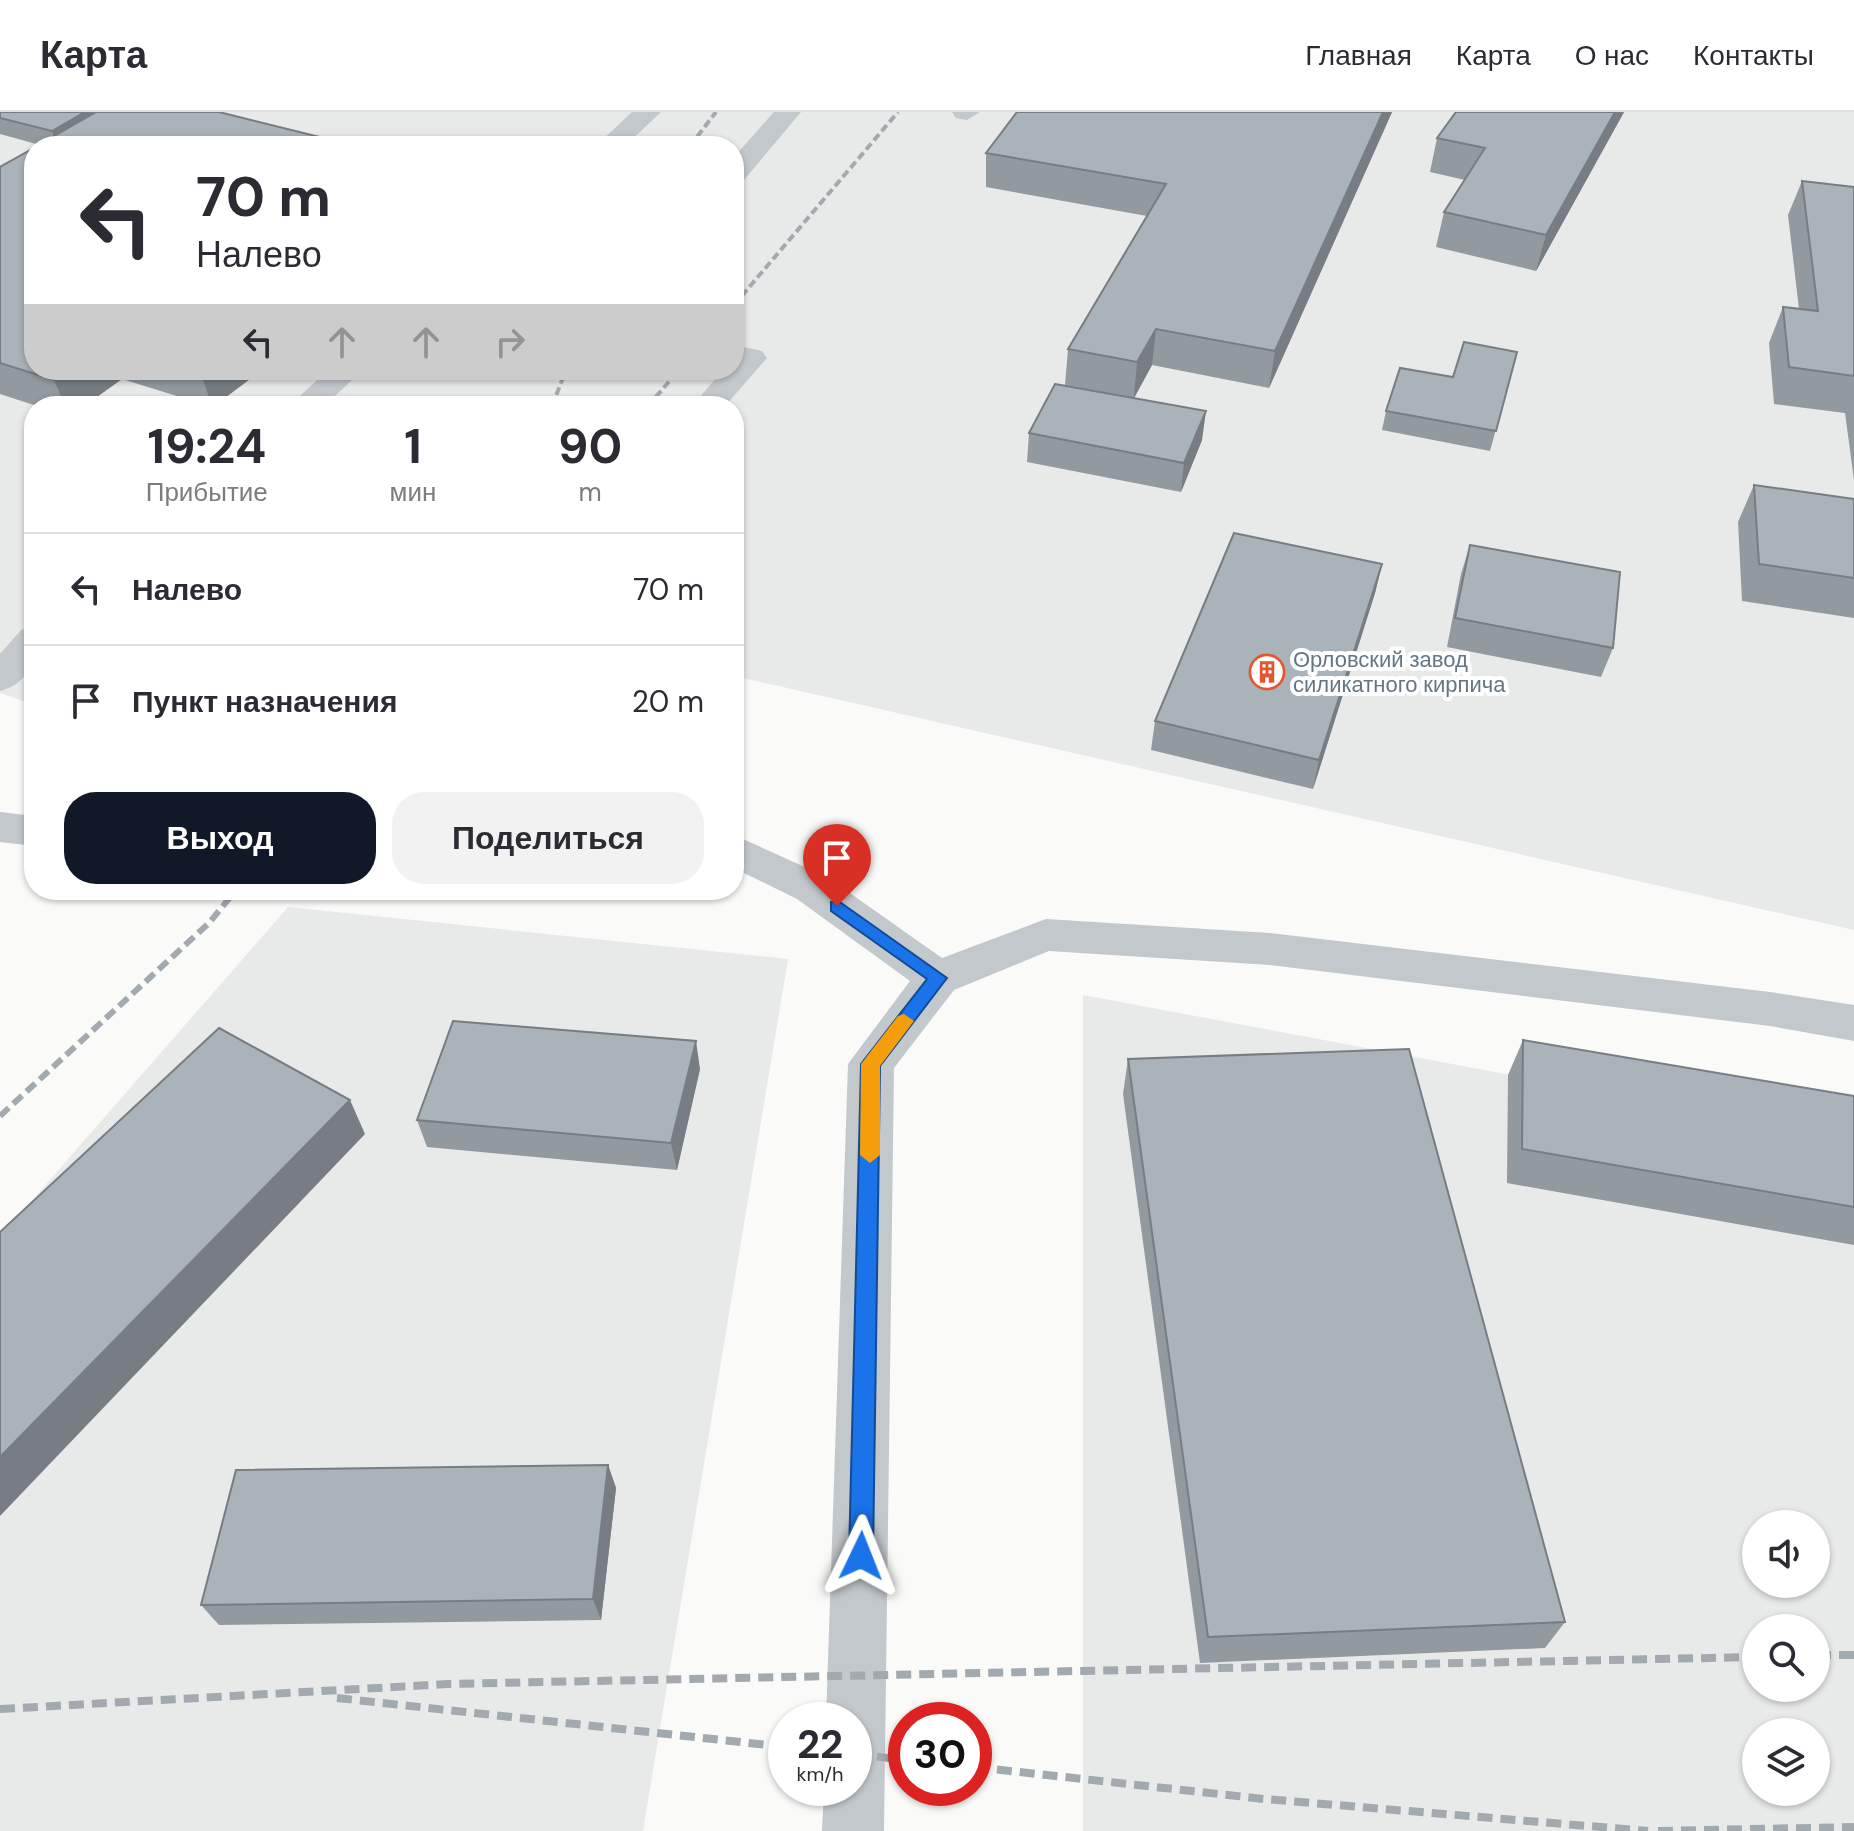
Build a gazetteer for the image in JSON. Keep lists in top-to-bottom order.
{
  "places": {
    "building": ["Орловский завод силикатного кирпича"]
  },
  "page": {
    "header": "Карта",
    "nav": [
      "Главная",
      "Карта",
      "О нас",
      "Контакты"
    ],
    "turn": ["70 m", "Налево"],
    "eta": [
      "19:24",
      "Прибытие",
      "1",
      "мин",
      "90",
      "m"
    ],
    "list": [
      {
        "name": "Налево",
        "value": "70 m"
      },
      {
        "name": "Пункт назначения",
        "value": "20 m"
      }
    ],
    "buttons": ["Выход", "Поделиться"],
    "speed": "22 km/h",
    "limit": "30"
  }
}
